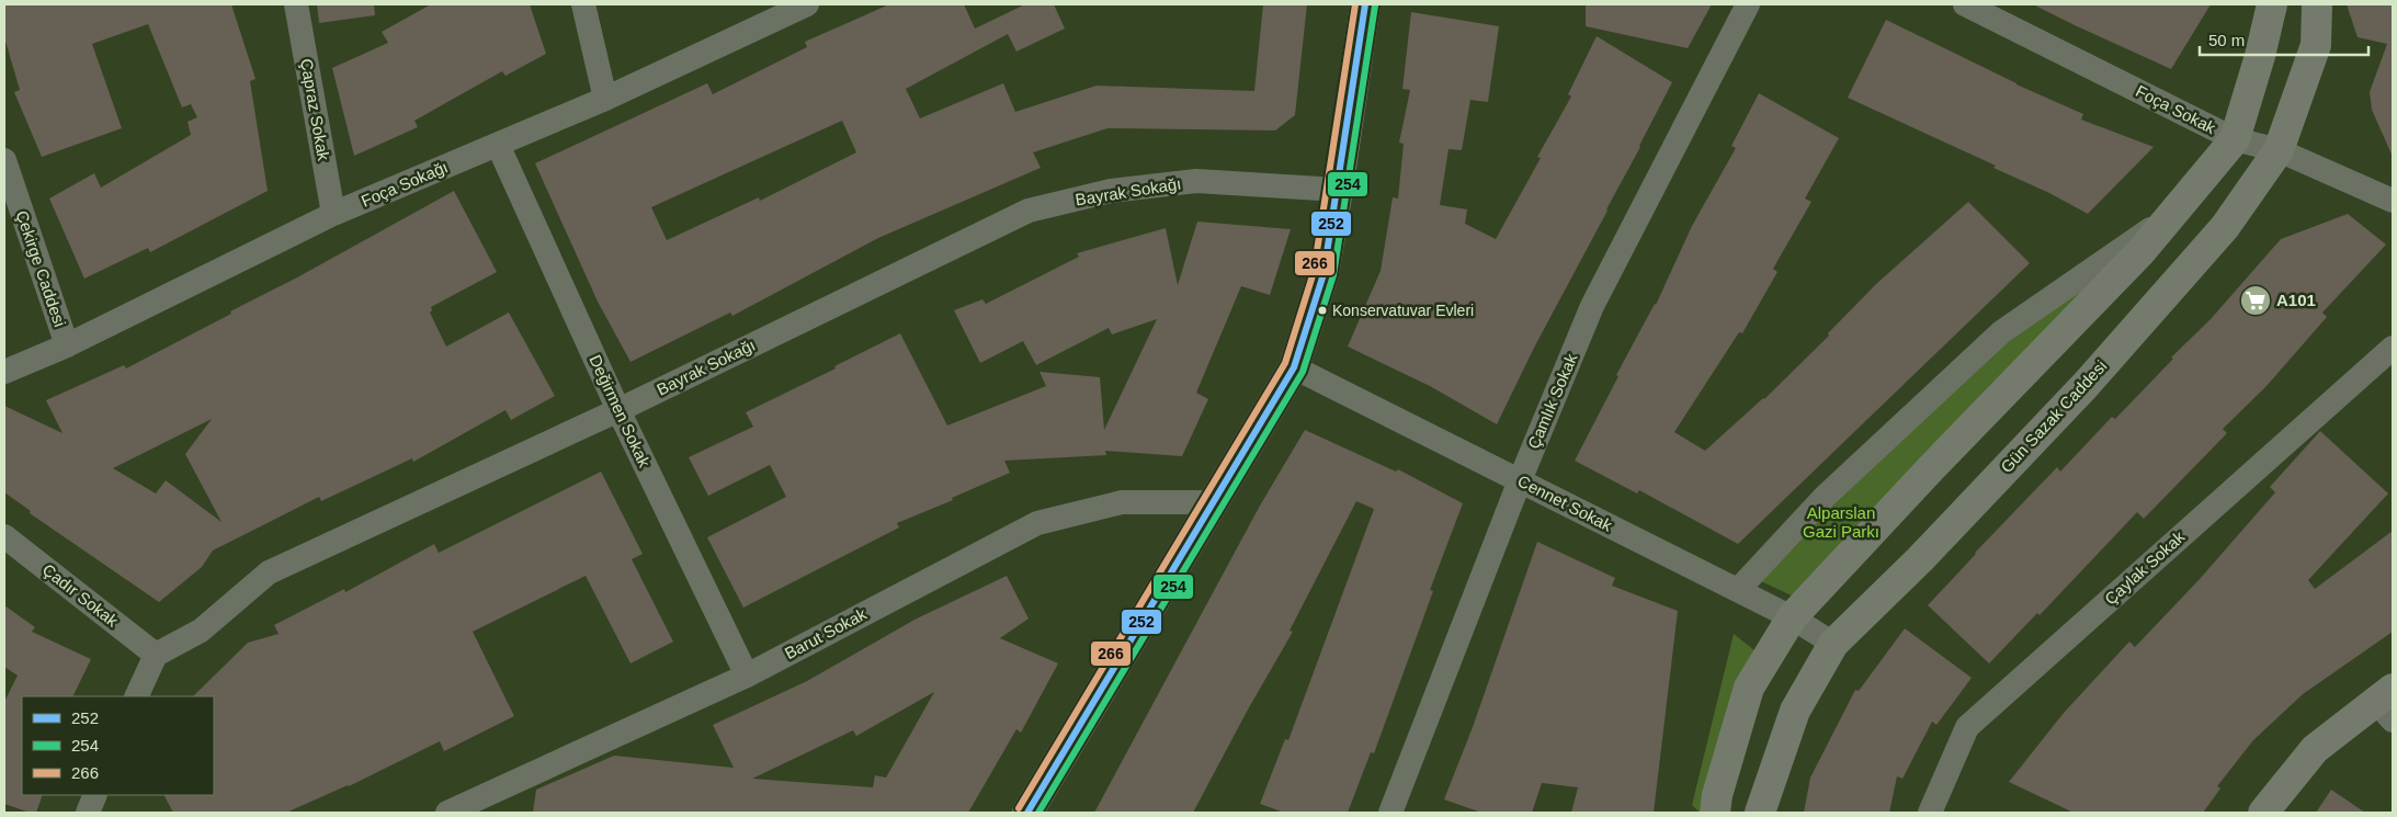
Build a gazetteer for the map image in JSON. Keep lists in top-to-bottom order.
{
  "streets": {
    "main road": ["Gün Sazak Caddesi"],
    "street": [
      "Çapraz Sokak",
      "Foça Sokak",
      "Foça Sokağı",
      "Bayrak Sokağı",
      "Çekirge Caddesi",
      "Çamlık Sokak",
      "Değirmen Sokak",
      "Cennet Sokak",
      "Çaylak Sokak",
      "Çadır Sokak",
      "Barut Sokak"
    ]
  },
  "crossings": [
    ["Çapraz Sokak", "Foça Sokağı"],
    ["Foça Sokak", "Gün Sazak Caddesi"],
    ["Foça Sokağı", "Çekirge Caddesi"],
    ["Foça Sokağı", "Değirmen Sokak"],
    ["Bayrak Sokağı", "Değirmen Sokak"],
    ["Bayrak Sokağı", "Çadır Sokak"],
    ["Çamlık Sokak", "Cennet Sokak"],
    ["Değirmen Sokak", "Barut Sokak"],
    ["Gün Sazak Caddesi", "Cennet Sokak"]
  ],
  "parks": ["Alparslan Gazi Parkı"],
  "places": {
    "supermarket": ["A101"],
    "other": ["Konservatuvar Evleri"]
  },
  "lines": ["transit line 252", "transit line 266", "transit line 254"],
  "legend": ["252", "254", "266"],
  "scale_bar": "50 m"
}
